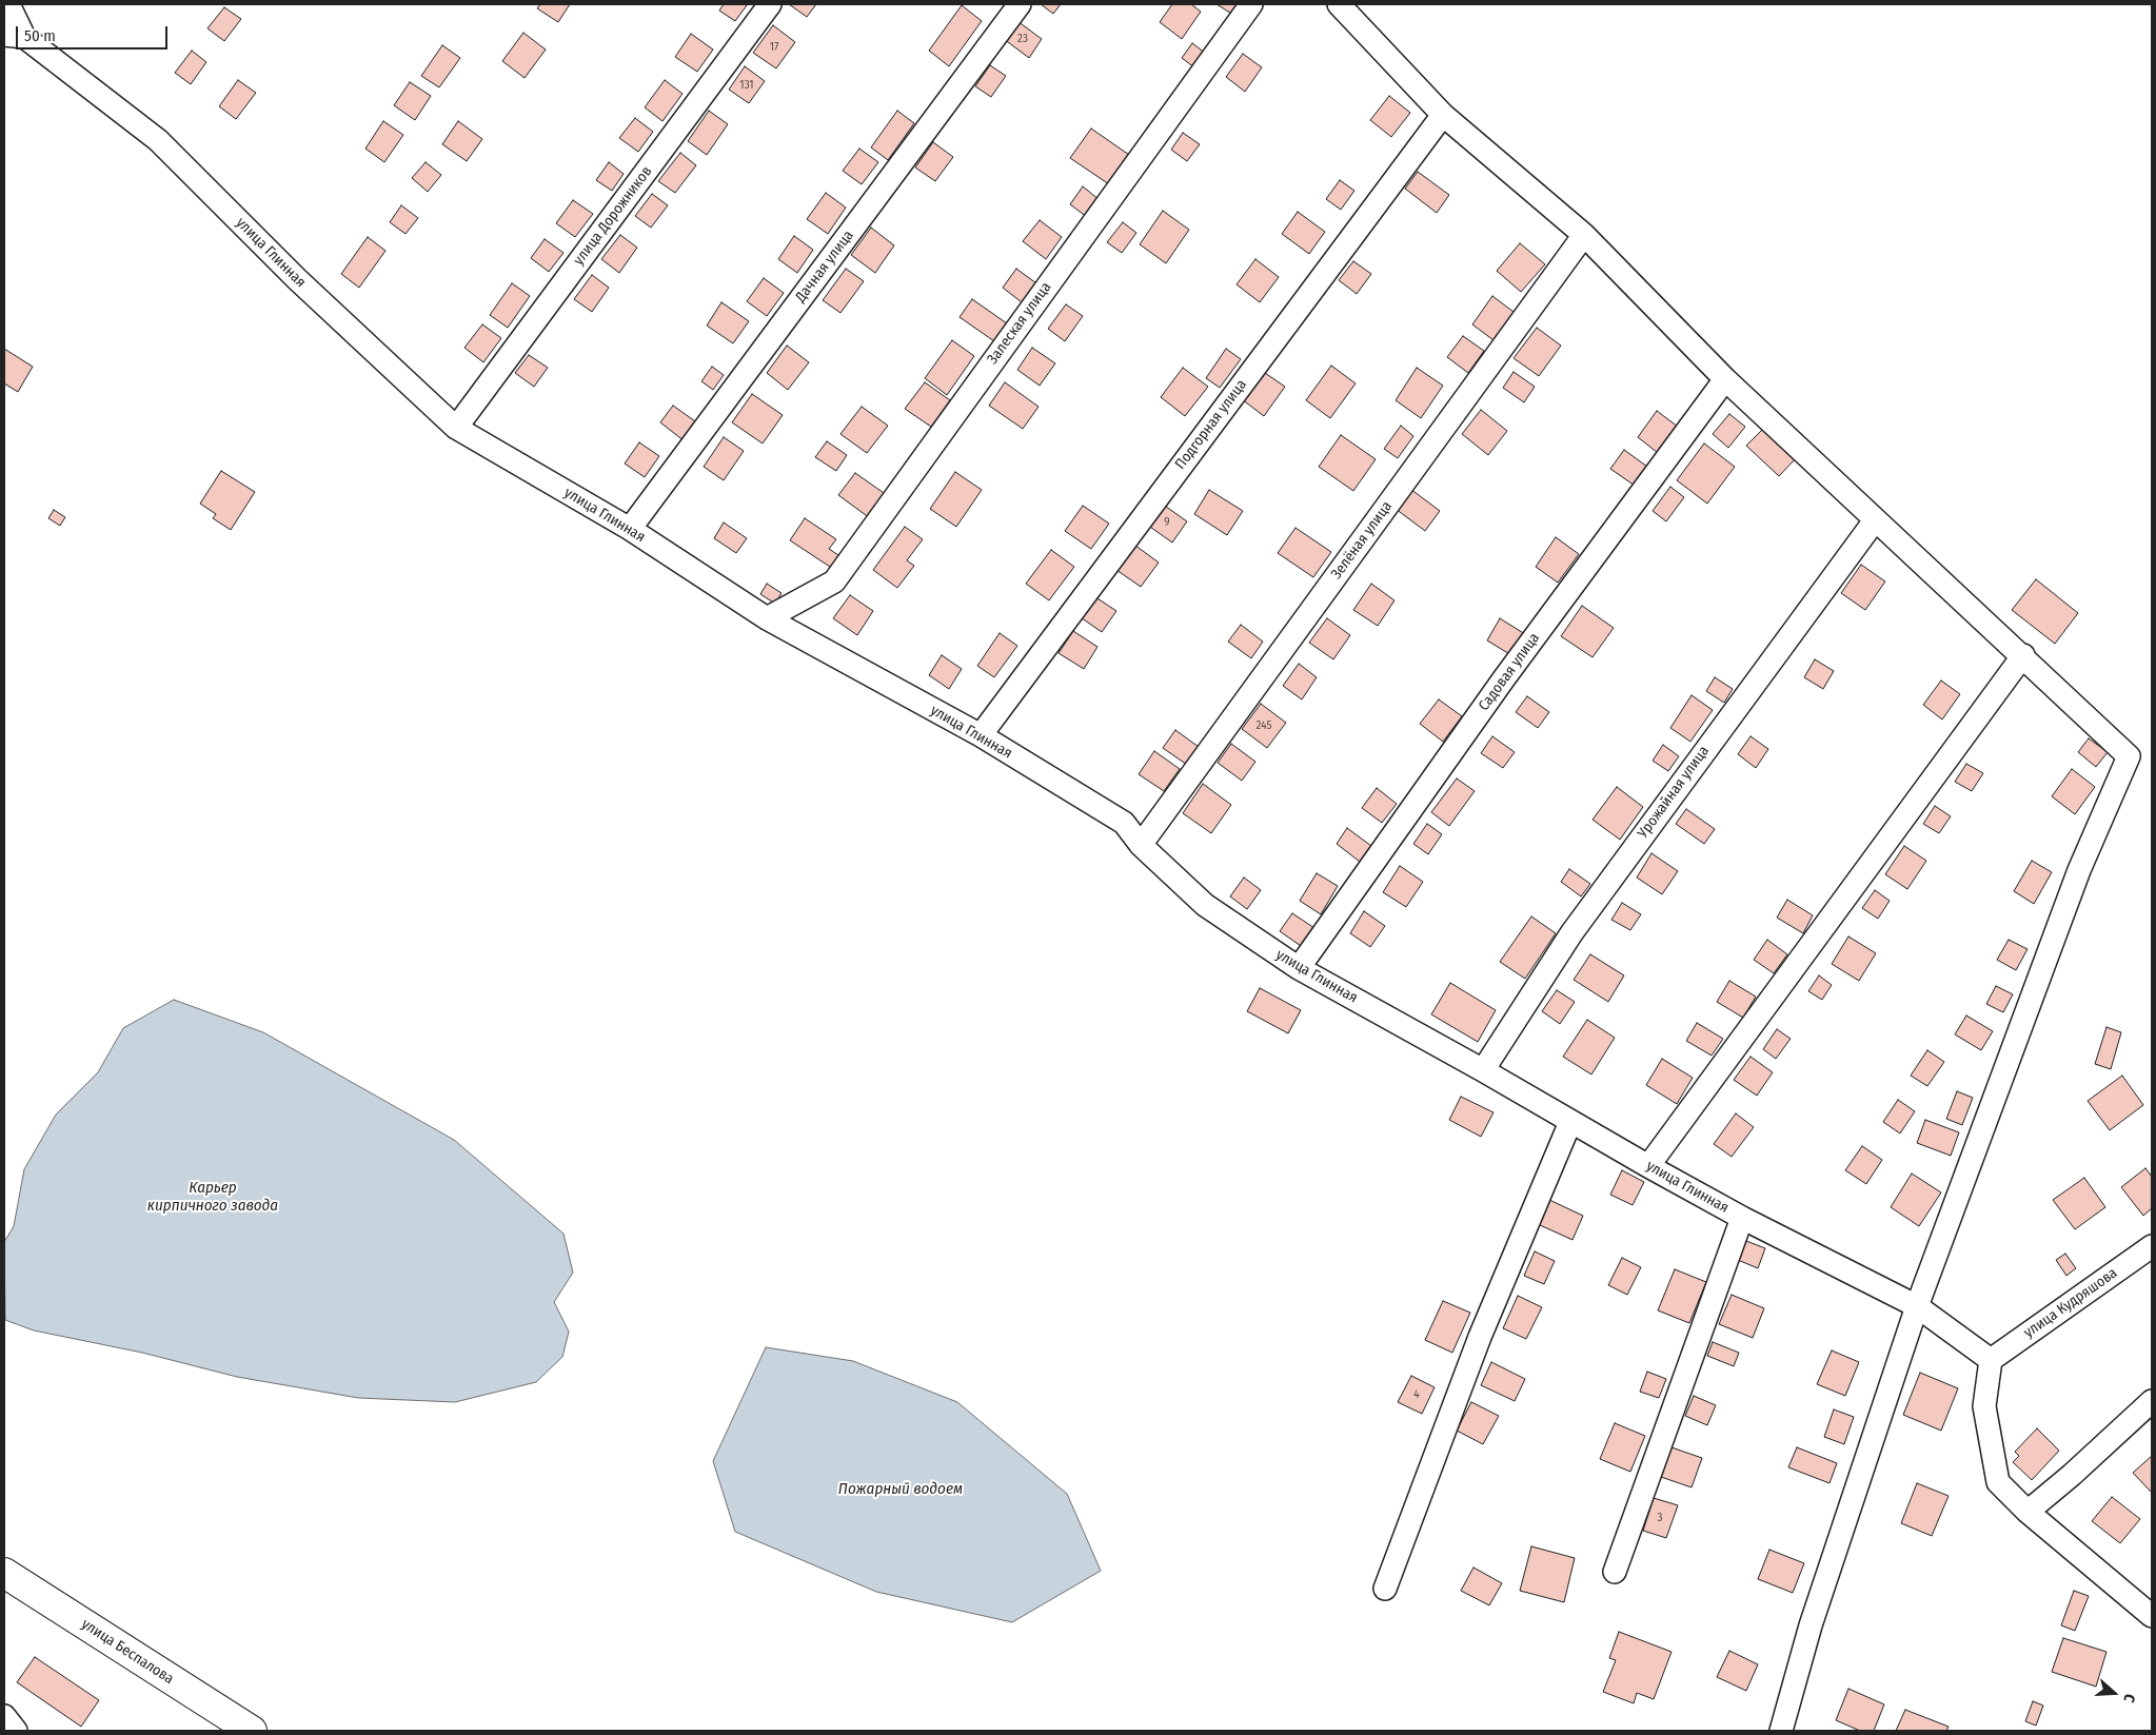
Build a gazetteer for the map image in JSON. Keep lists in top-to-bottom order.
{
  "streets": {
    "main road": ["улица Беспалова"],
    "street": [
      "улица Дорожников",
      "улица Глинная",
      "Дачная улица",
      "Залеская улица",
      "Подгорная улица",
      "Зелёная улица",
      "Садовая улица",
      "Урожайная улица",
      "улица Кудряшова"
    ]
  },
  "crossings": [
    ["улица Дорожников", "улица Глинная"],
    ["улица Глинная", "Дачная улица"],
    ["улица Глинная", "Залеская улица"],
    ["улица Глинная", "Подгорная улица"],
    ["улица Глинная", "Зелёная улица"],
    ["улица Глинная", "Садовая улица"],
    ["улица Глинная", "Урожайная улица"],
    ["улица Глинная", "улица Кудряшова"]
  ],
  "water": ["Карьер кирпичного завода", "Пожарный водоем"],
  "house_numbers": [
    "23",
    "17",
    "131",
    "9",
    "245",
    "4",
    "3"
  ],
  "scale_bar": "50 m",
  "north": "right"
}
